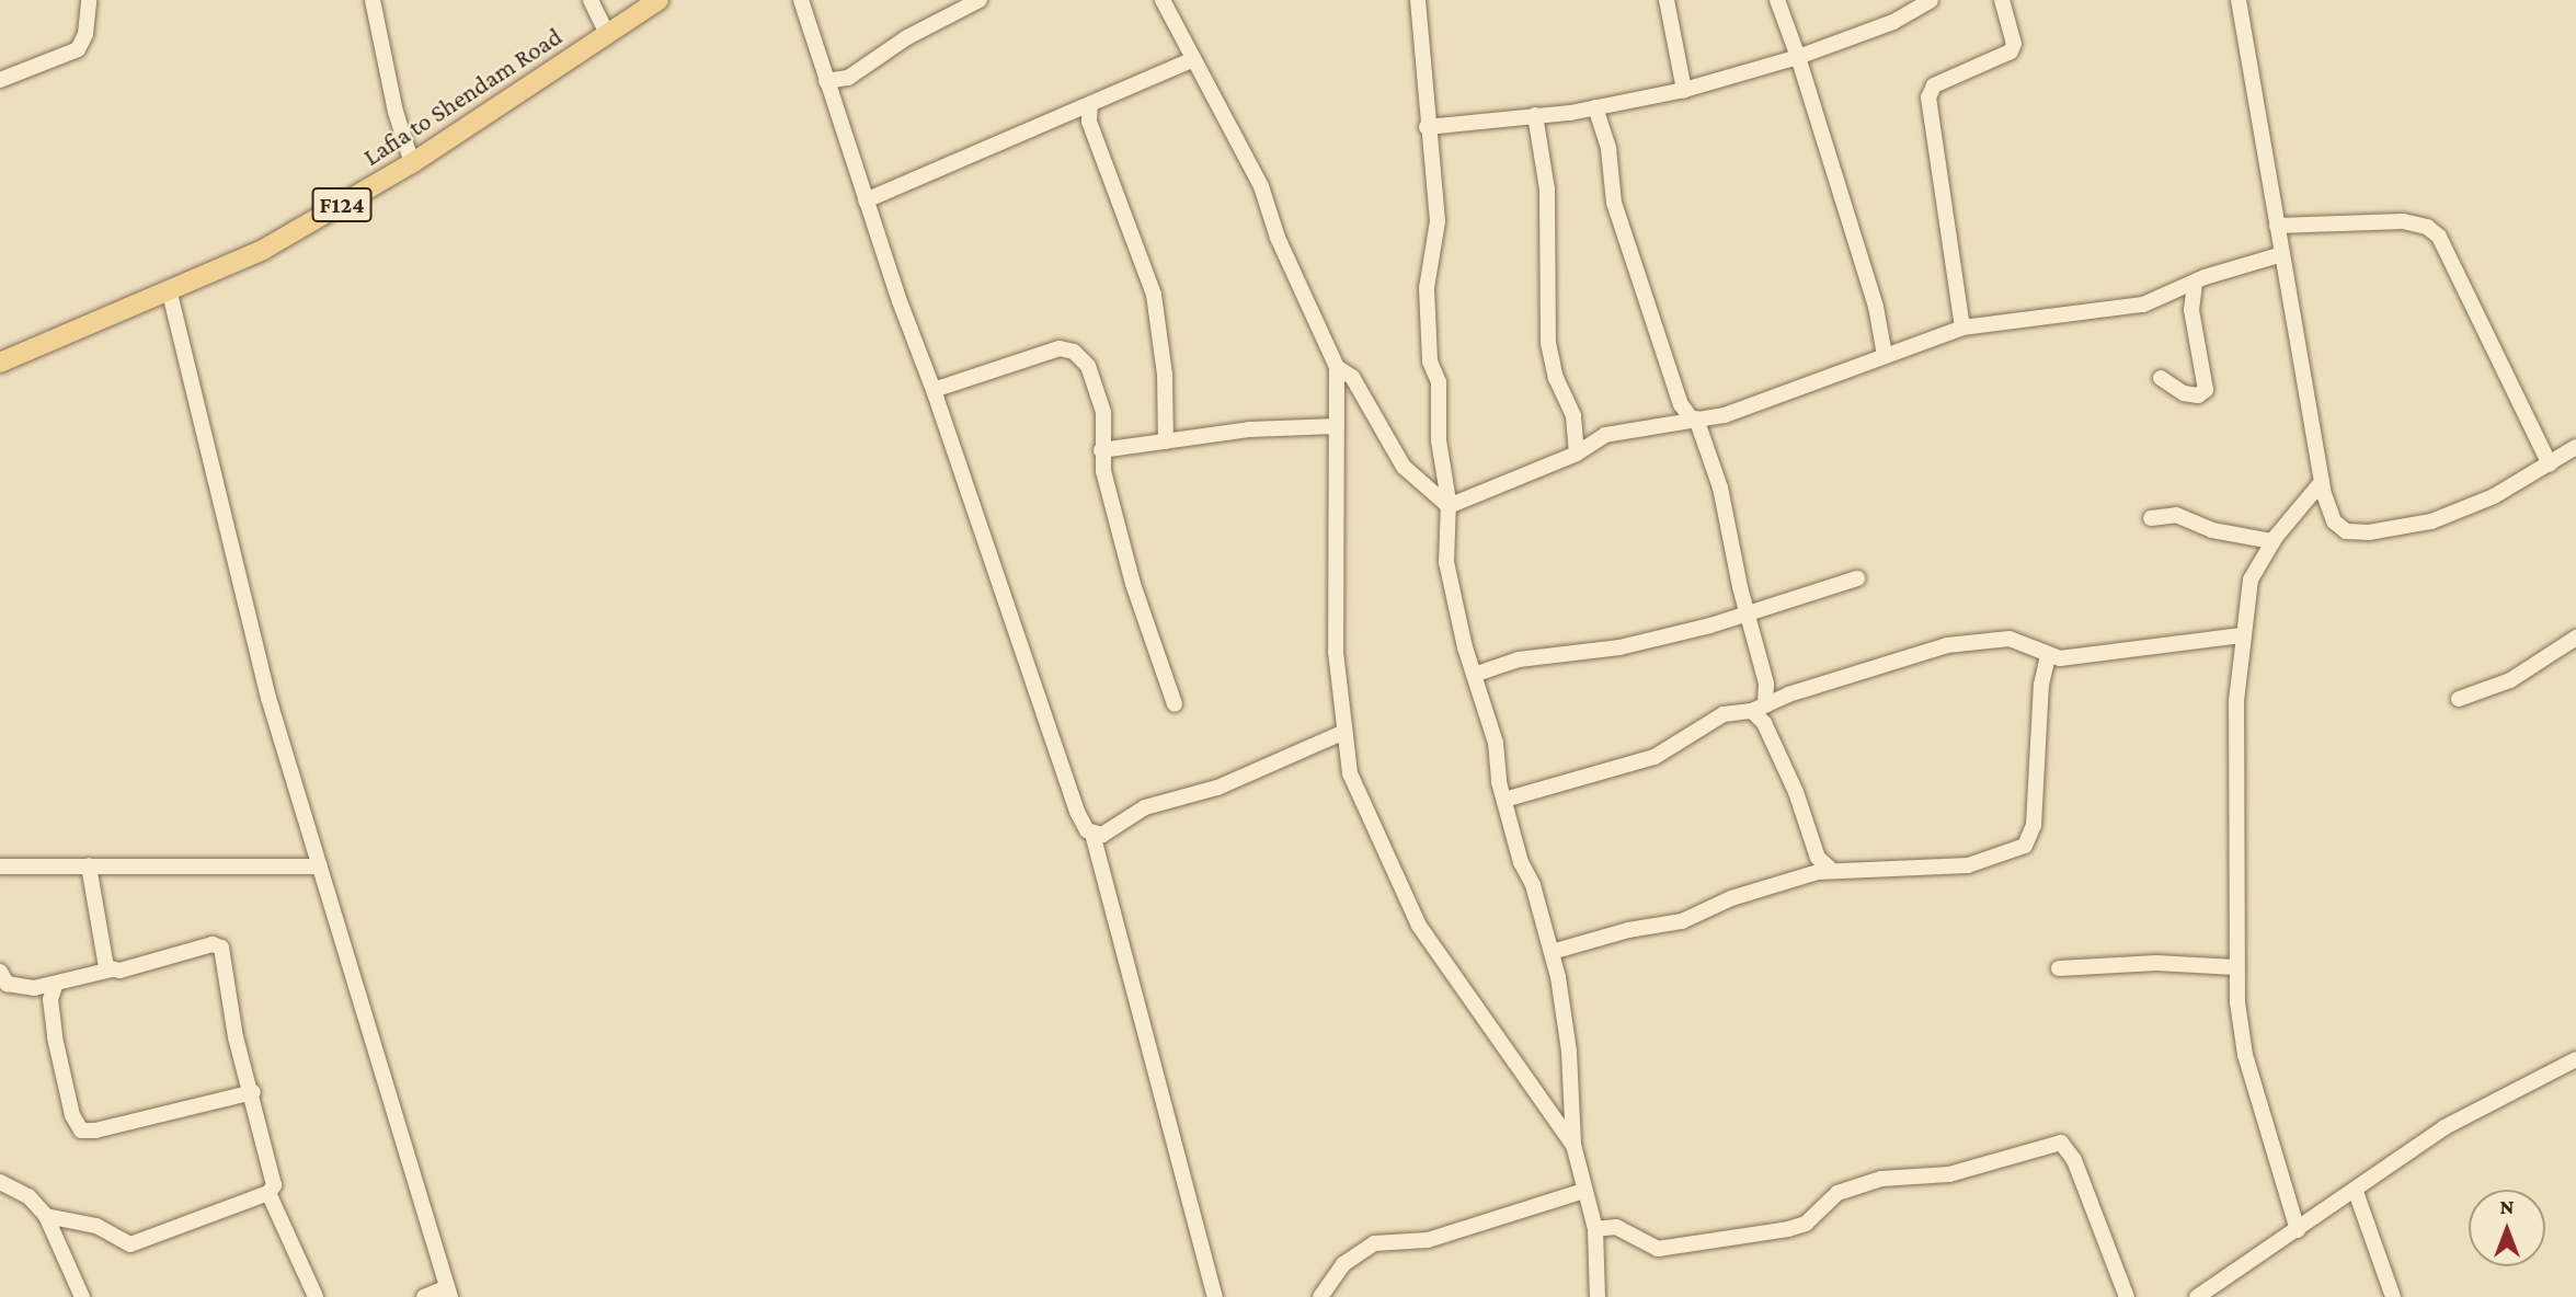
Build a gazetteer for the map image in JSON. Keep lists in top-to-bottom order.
{
  "streets": {
    "main road": ["Lafia to Shendam Road", "F124"]
  },
  "north": "top"
}
